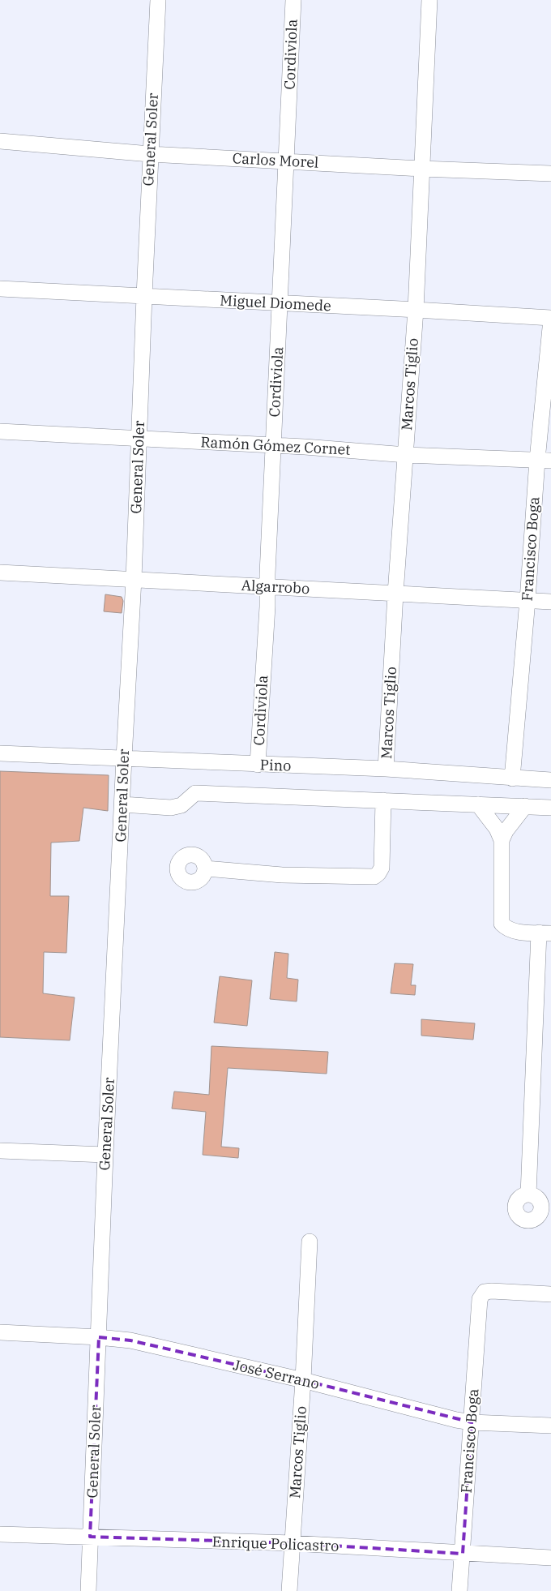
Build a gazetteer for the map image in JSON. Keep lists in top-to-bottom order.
{
  "streets": {
    "street": [
      "Cordiviola",
      "General Soler",
      "Carlos Morel",
      "Miguel Diomede",
      "Marcos Tiglio",
      "Ramón Gómez Cornet",
      "Francisco Boga",
      "Algarrobo",
      "Pino",
      "José Serrano",
      "Enrique Policastro"
    ]
  },
  "crossings": [
    ["Cordiviola", "Carlos Morel"],
    ["Cordiviola", "Miguel Diomede"],
    ["Cordiviola", "Ramón Gómez Cornet"],
    ["Cordiviola", "Algarrobo"],
    ["Cordiviola", "Pino"],
    ["General Soler", "Carlos Morel"],
    ["General Soler", "Miguel Diomede"],
    ["General Soler", "Ramón Gómez Cornet"],
    ["General Soler", "Algarrobo"],
    ["General Soler", "Pino"],
    ["General Soler", "José Serrano"],
    ["General Soler", "Enrique Policastro"],
    ["Carlos Morel", "Marcos Tiglio"],
    ["Miguel Diomede", "Marcos Tiglio"],
    ["Miguel Diomede", "Francisco Boga"],
    ["Marcos Tiglio", "Ramón Gómez Cornet"],
    ["Marcos Tiglio", "Algarrobo"],
    ["Marcos Tiglio", "Pino"],
    ["Marcos Tiglio", "José Serrano"],
    ["Marcos Tiglio", "Enrique Policastro"],
    ["Ramón Gómez Cornet", "Francisco Boga"],
    ["Francisco Boga", "Algarrobo"],
    ["Francisco Boga", "Pino"],
    ["Francisco Boga", "José Serrano"],
    ["Francisco Boga", "Enrique Policastro"]
  ]
}
